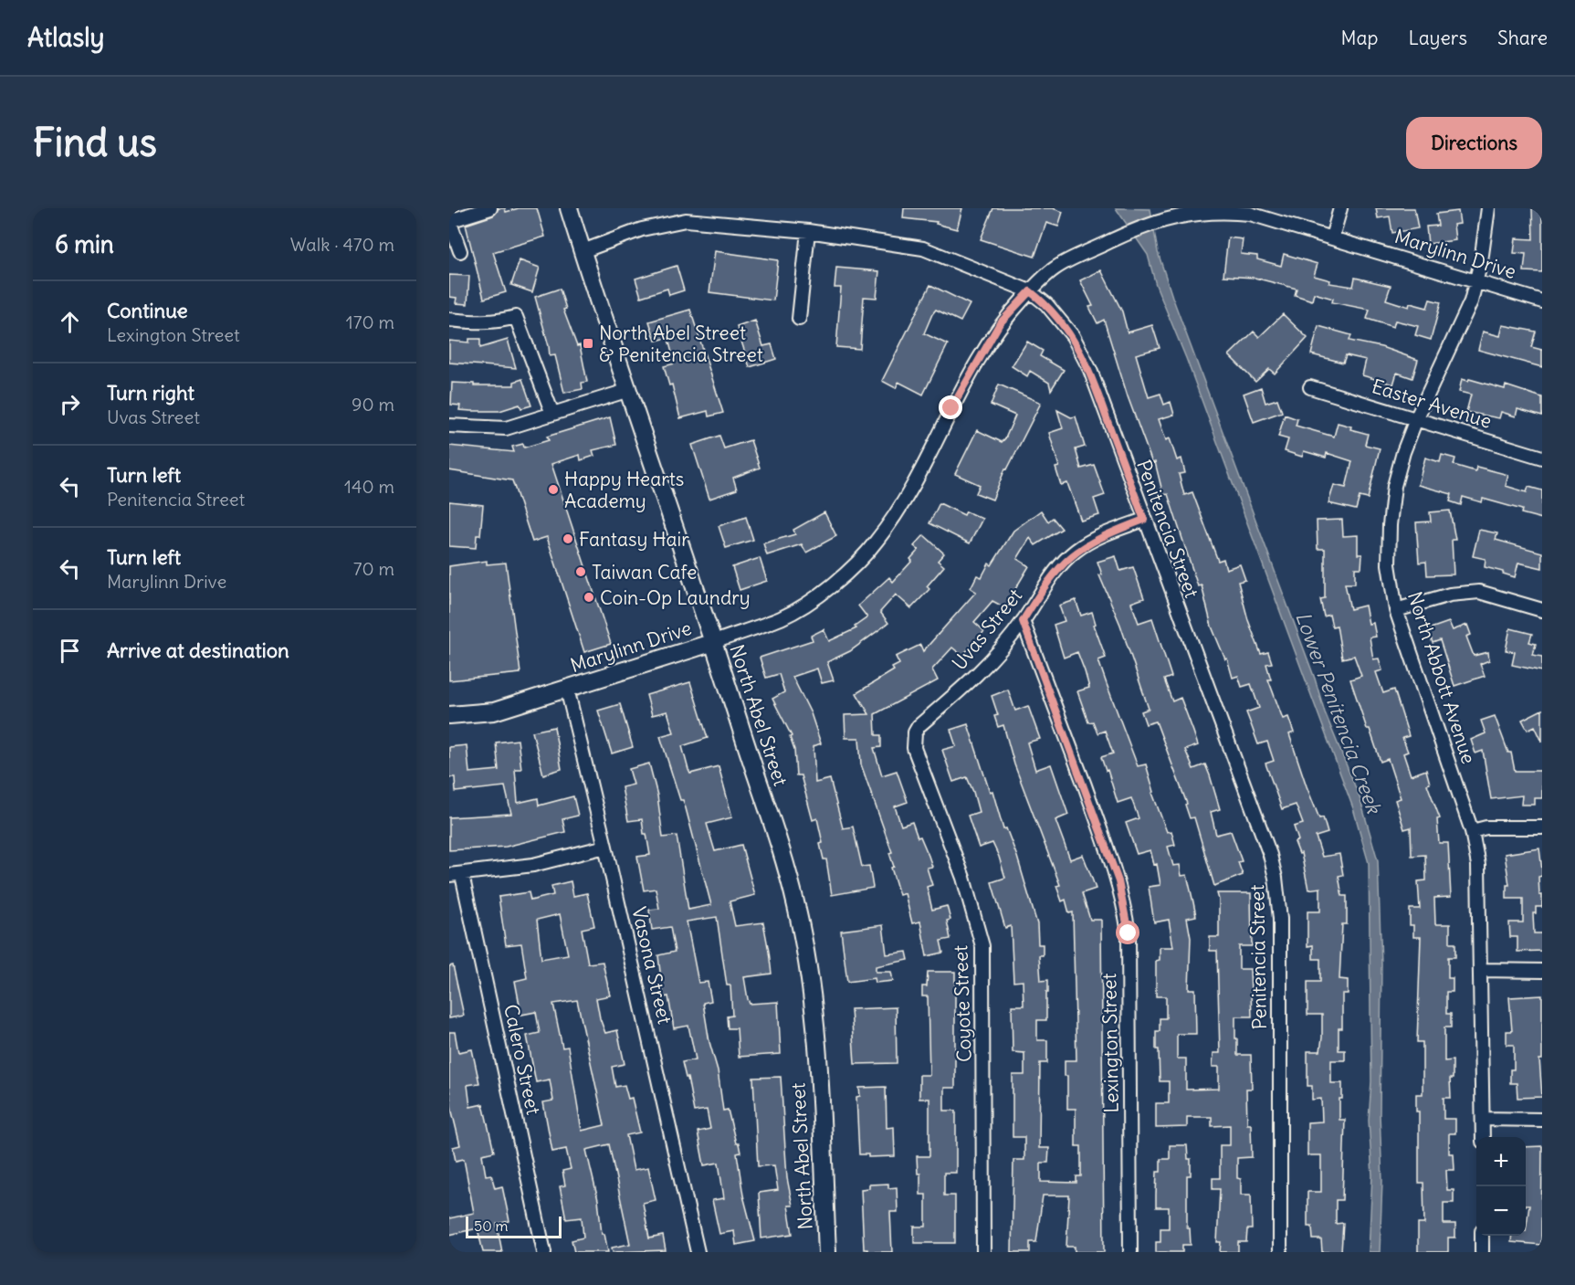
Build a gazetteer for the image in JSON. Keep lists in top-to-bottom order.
{
  "streets": {
    "main road": ["Marylinn Drive", "North Abel Street"],
    "street": [
      "Easter Avenue",
      "Penitencia Street",
      "Uvas Street",
      "North Abbott Avenue",
      "Vasona Street",
      "Coyote Street",
      "Lexington Street",
      "Calero Street"
    ]
  },
  "crossings": [
    ["Marylinn Drive", "Penitencia Street"],
    ["Marylinn Drive", "North Abbott Avenue"],
    ["Marylinn Drive", "North Abel Street"],
    ["Marylinn Drive", "Vasona Street"],
    ["Easter Avenue", "North Abbott Avenue"],
    ["Penitencia Street", "Uvas Street"],
    ["Penitencia Street", "North Abel Street"],
    ["Uvas Street", "Coyote Street"],
    ["Uvas Street", "Lexington Street"]
  ],
  "water": ["Lower Penitencia Creek"],
  "places": {
    "transit": ["North Abel Street & Penitencia Street"],
    "other": [
      "Happy Hearts Academy",
      "Fantasy Hair",
      "Taiwan Cafe",
      "Coin-Op Laundry"
    ]
  },
  "scale_bar": "50 m",
  "page": {
    "header": "Atlasly",
    "nav": ["Map", "Layers", "Share"],
    "buttons": "Directions",
    "title": "Find us",
    "heading": ["6 min", "Walk · 470 m"],
    "list": [
      ["Continue", "Lexington Street", "170 m"],
      ["Turn right", "Uvas Street", "90 m"],
      ["Turn left", "Penitencia Street", "140 m"],
      ["Turn left", "Marylinn Drive", "70 m"],
      "Arrive at destination"
    ],
    "map_buttons": ["+", "−"],
    "scale": "50 m"
  }
}
